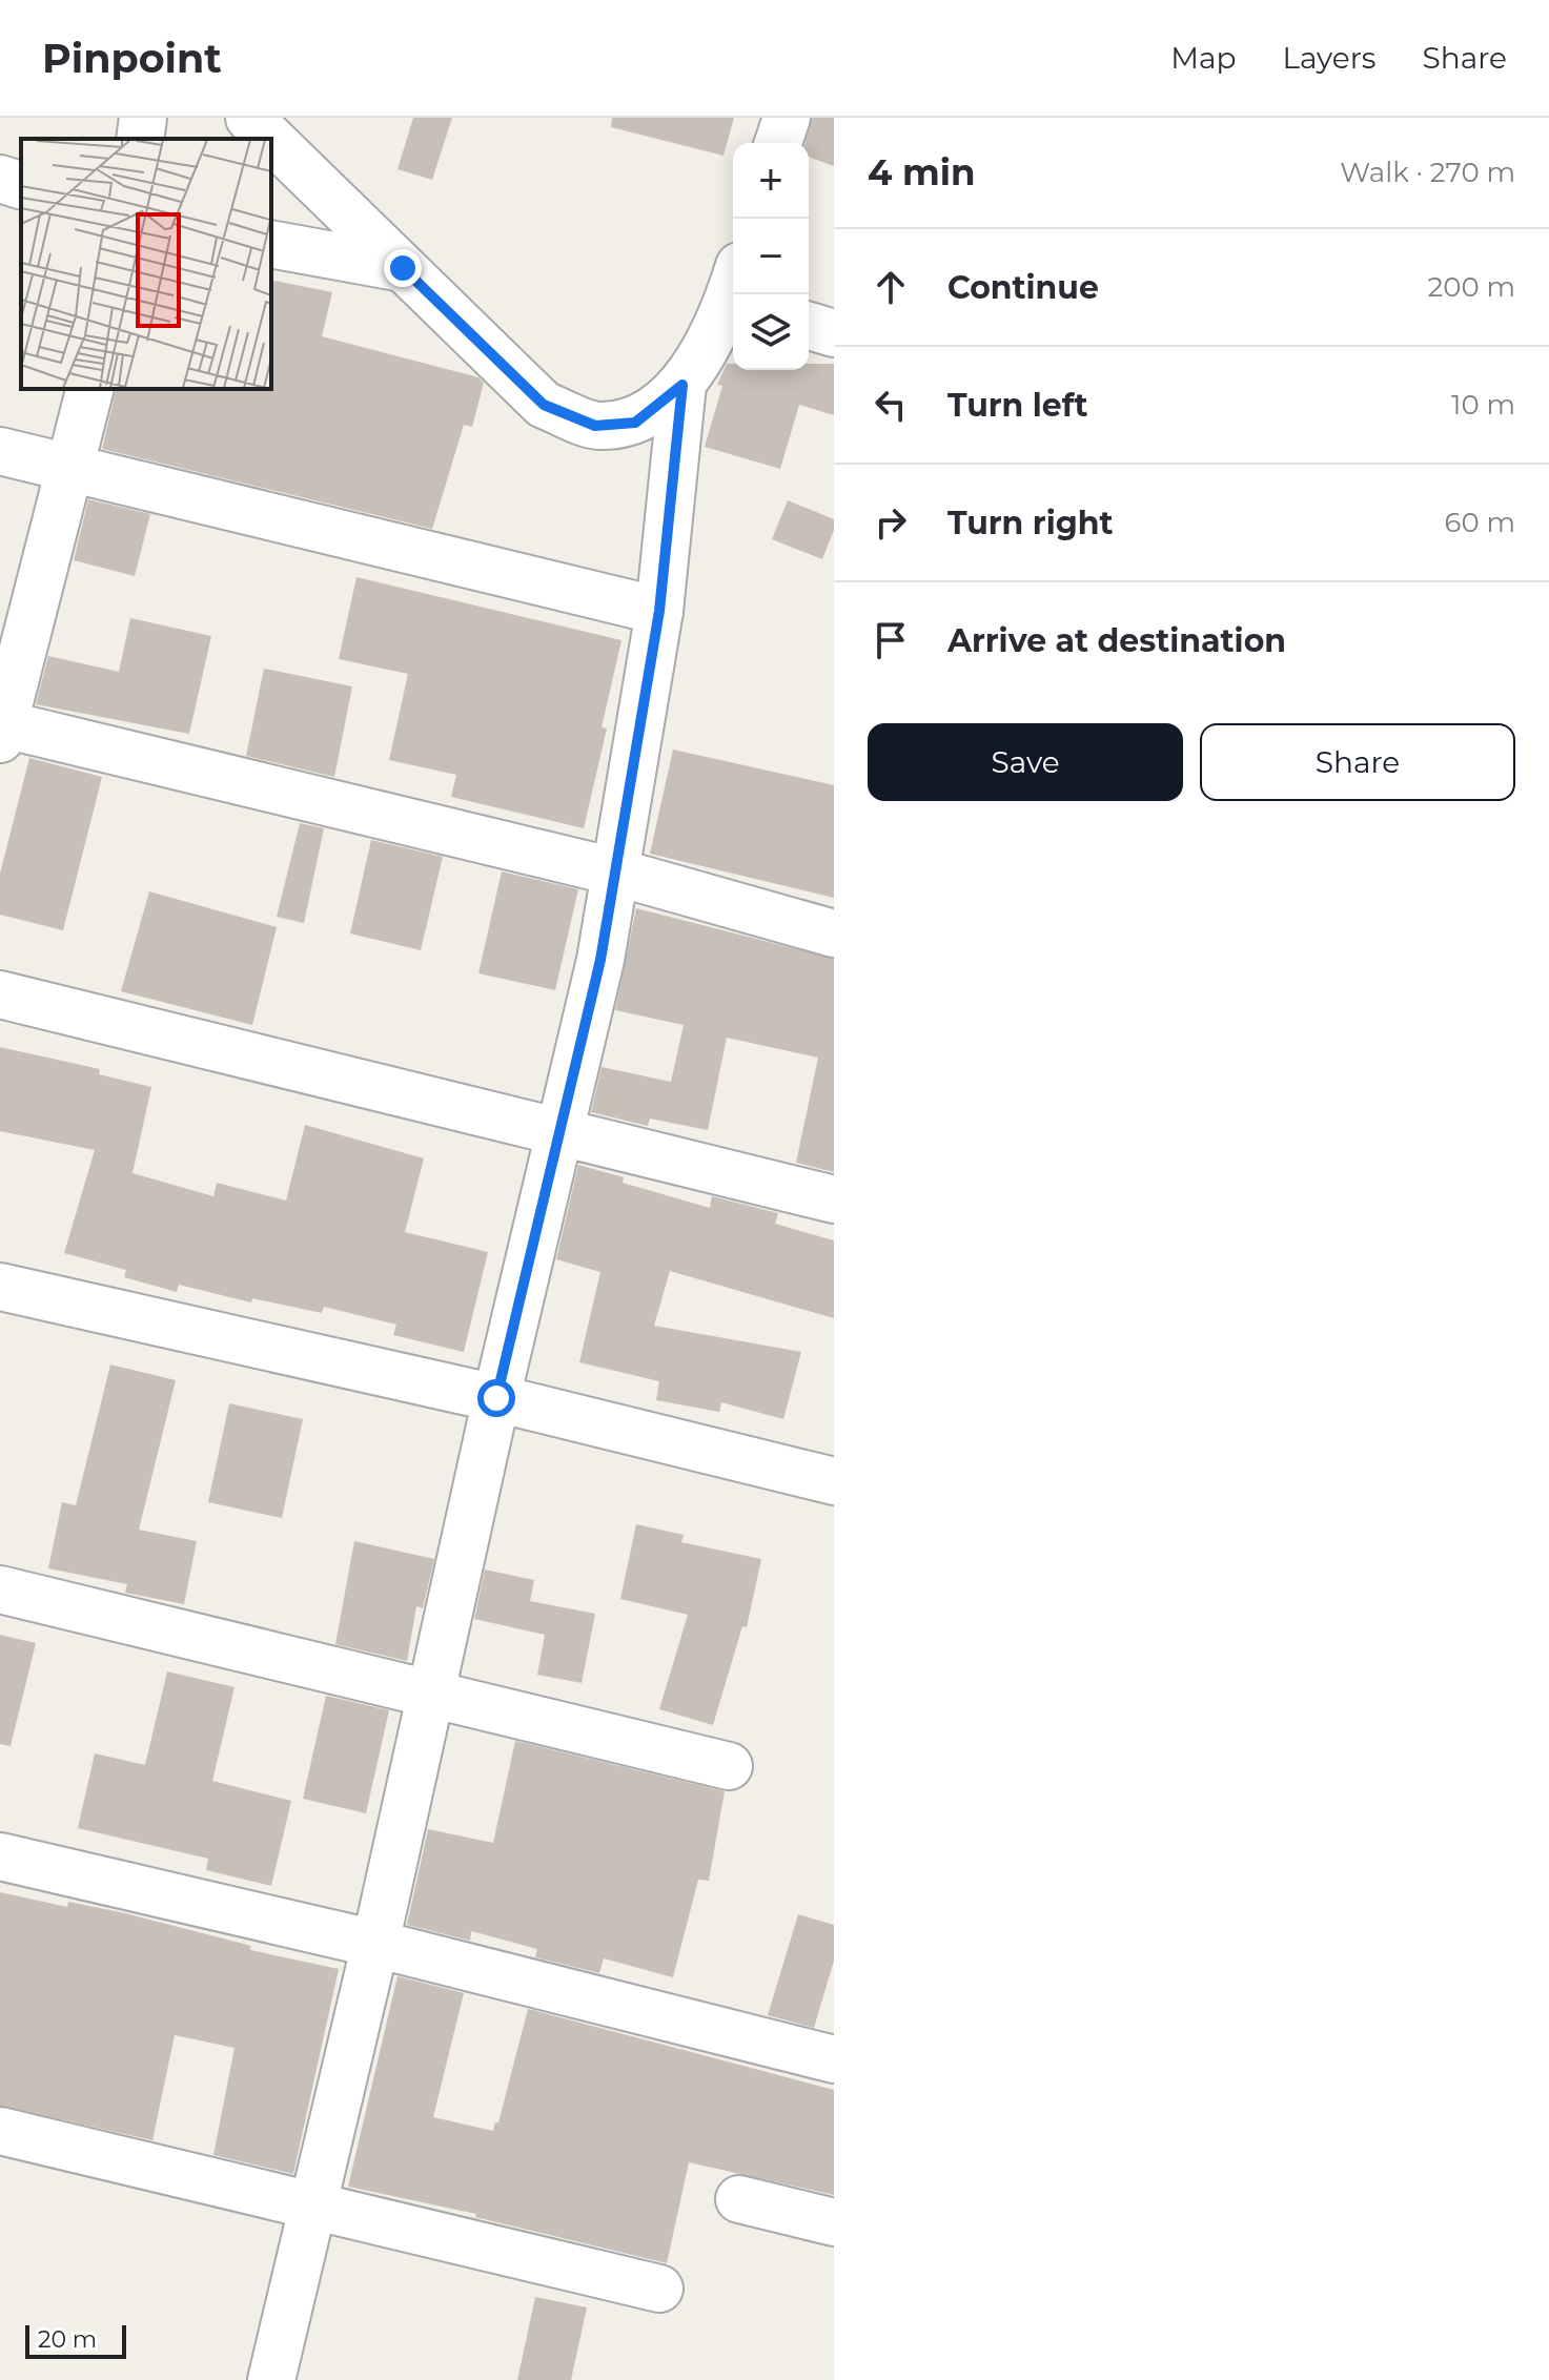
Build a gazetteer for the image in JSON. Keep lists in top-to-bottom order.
{
  "scale_bar": "20 m",
  "page": {
    "header": "Pinpoint",
    "nav": ["Map", "Layers", "Share"],
    "heading": ["4 min", "Walk · 270 m"],
    "map_buttons": ["+", "−"],
    "list": [
      ["Continue", "200 m"],
      ["Turn left", "10 m"],
      ["Turn right", "60 m"],
      "Arrive at destination"
    ],
    "buttons": ["Save", "Share"],
    "scale": "20 m"
  }
}
